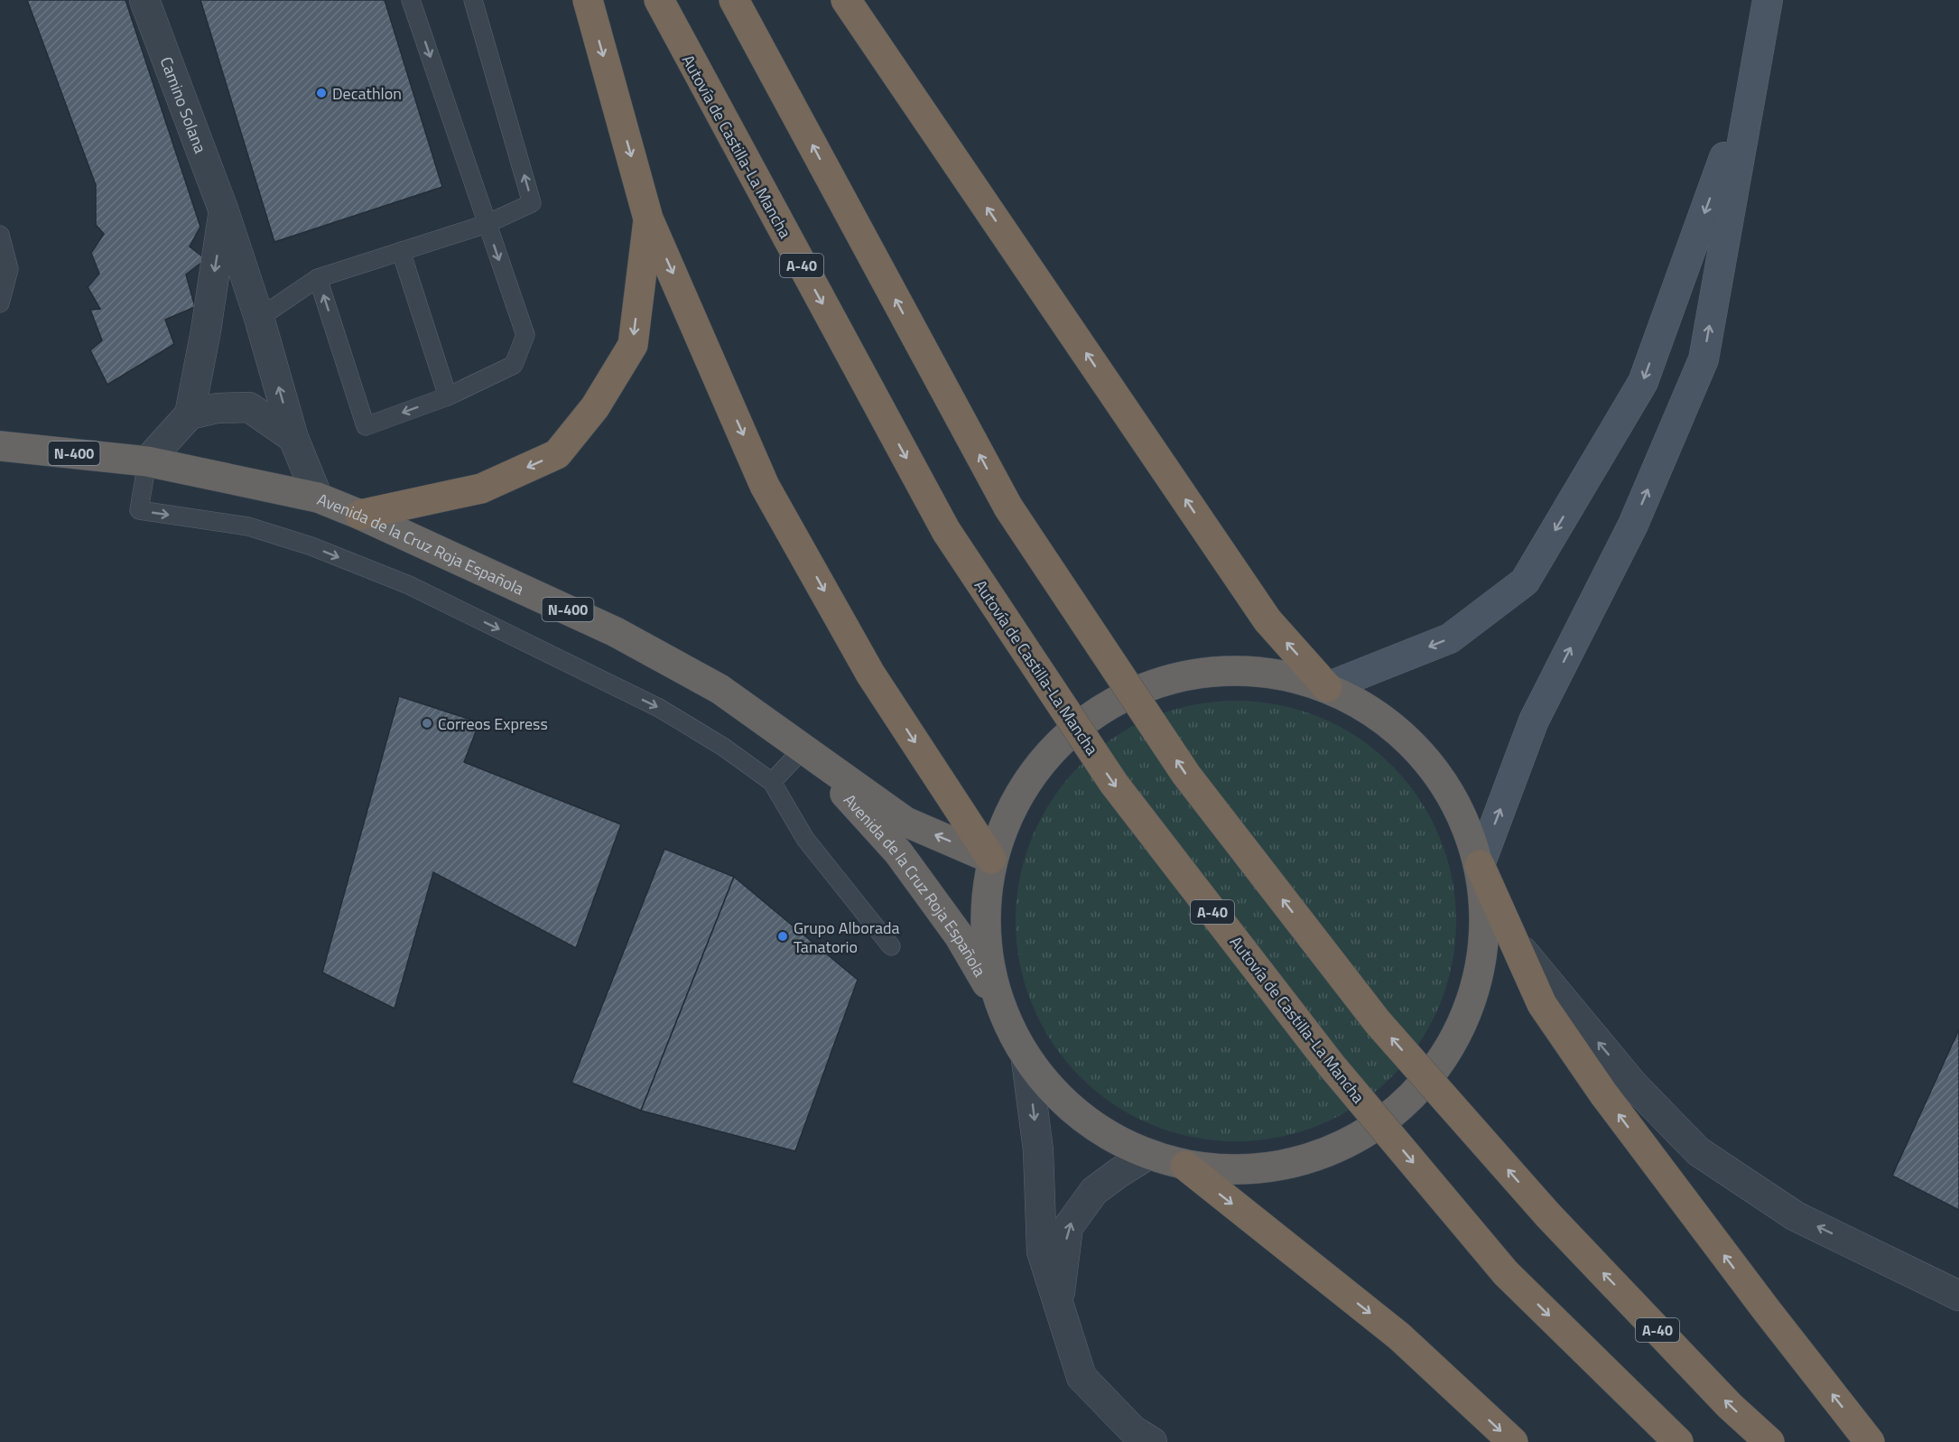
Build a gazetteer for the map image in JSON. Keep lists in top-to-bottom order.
{
  "streets": {
    "highway": [
      "Autovía de Castilla-La Mancha",
      "A-40",
      "N-400",
      "Avenida de la Cruz Roja Española"
    ],
    "street": ["Camino Solana"]
  },
  "crossings": [
    ["Camino Solana", "Avenida de la Cruz Roja Española"]
  ],
  "places": ["Decathlon", "Correos Express", "Grupo Alborada Tanatorio"]
}
